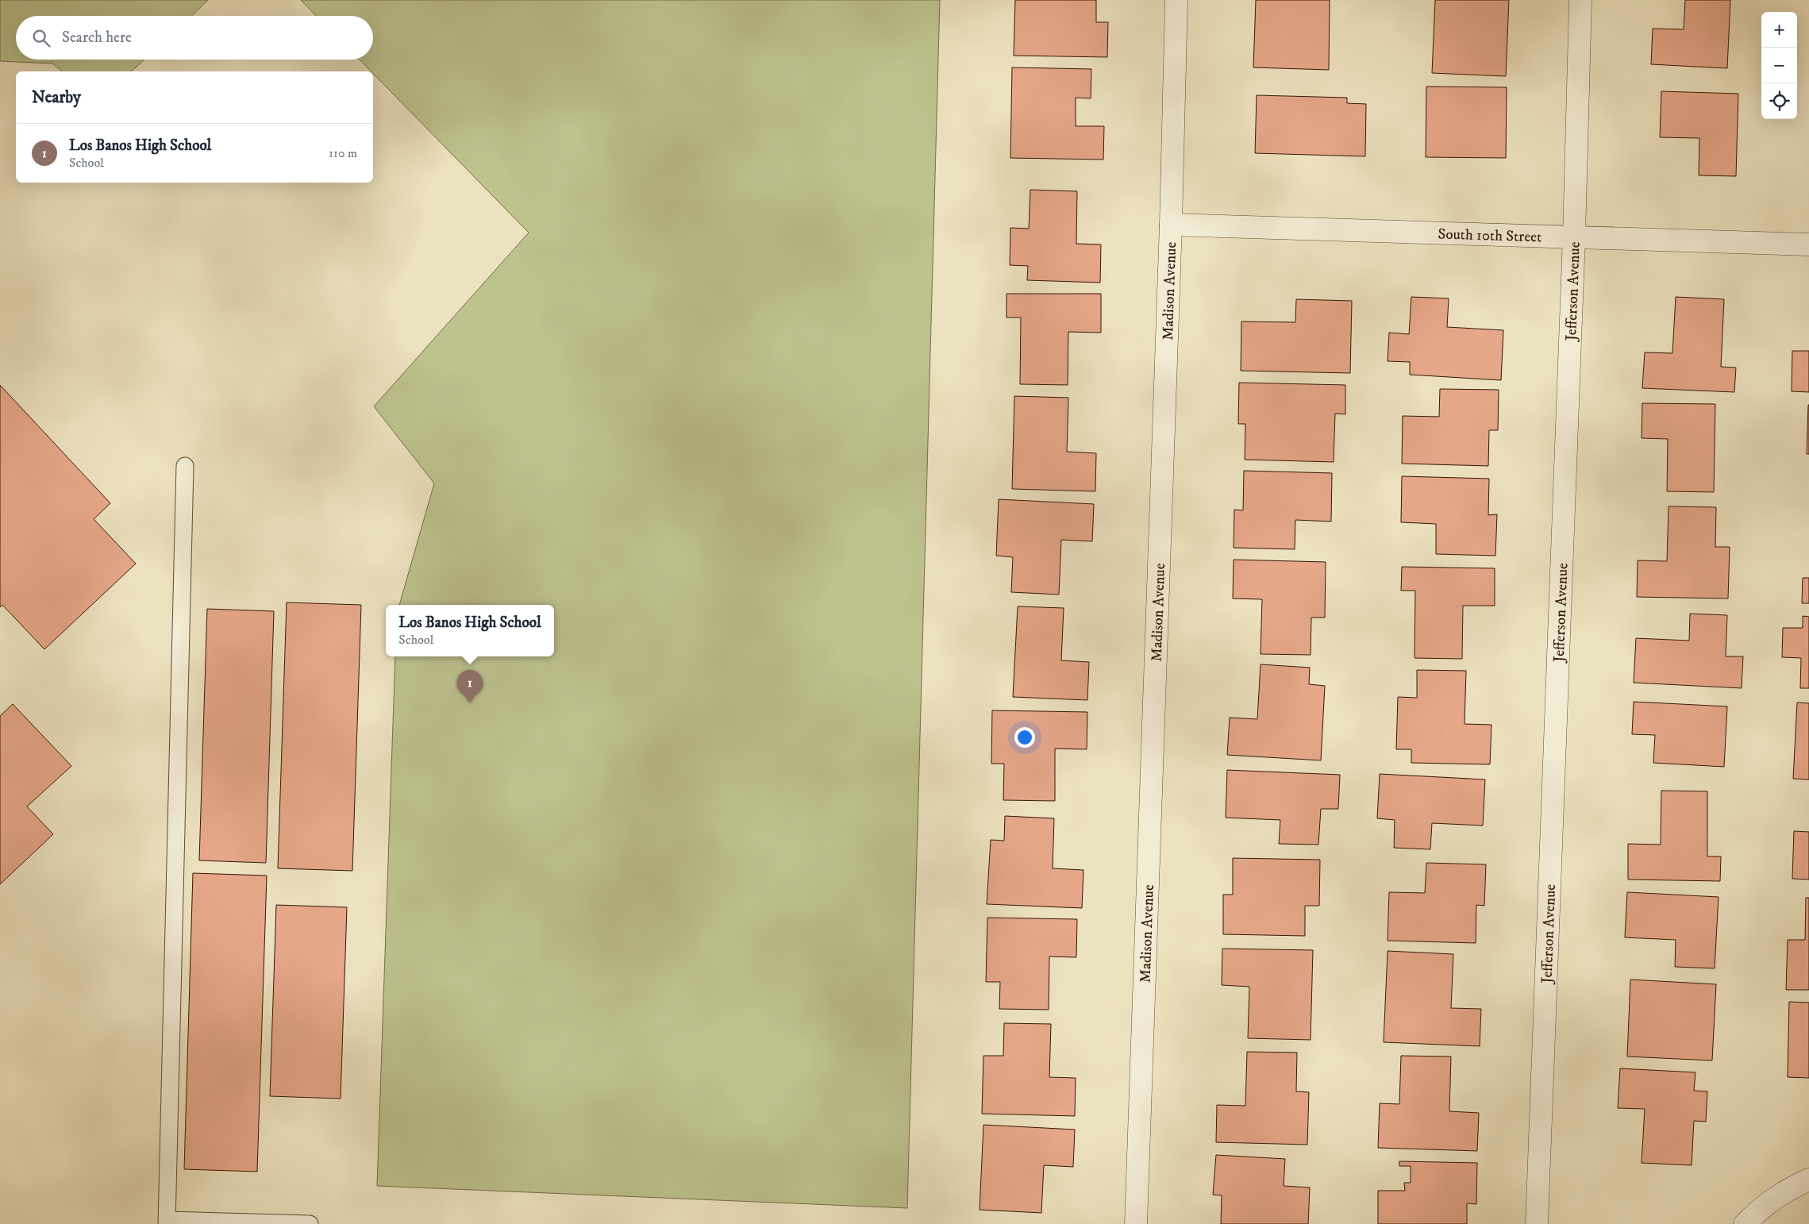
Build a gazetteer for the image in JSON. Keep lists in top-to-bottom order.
{
  "streets": {
    "street": ["South 10th Street", "Madison Avenue", "Jefferson Avenue"]
  },
  "crossings": [
    ["South 10th Street", "Madison Avenue"],
    ["South 10th Street", "Jefferson Avenue"]
  ],
  "page": {
    "map_buttons": ["+", "−"],
    "search": "Search here",
    "heading": "Nearby",
    "list": [
      {
        "mark": "1",
        "name": "Los Banos High School",
        "note": "School",
        "value": "110 m"
      }
    ],
    "popup": ["Los Banos High School", "School"],
    "pins": "1"
  }
}
